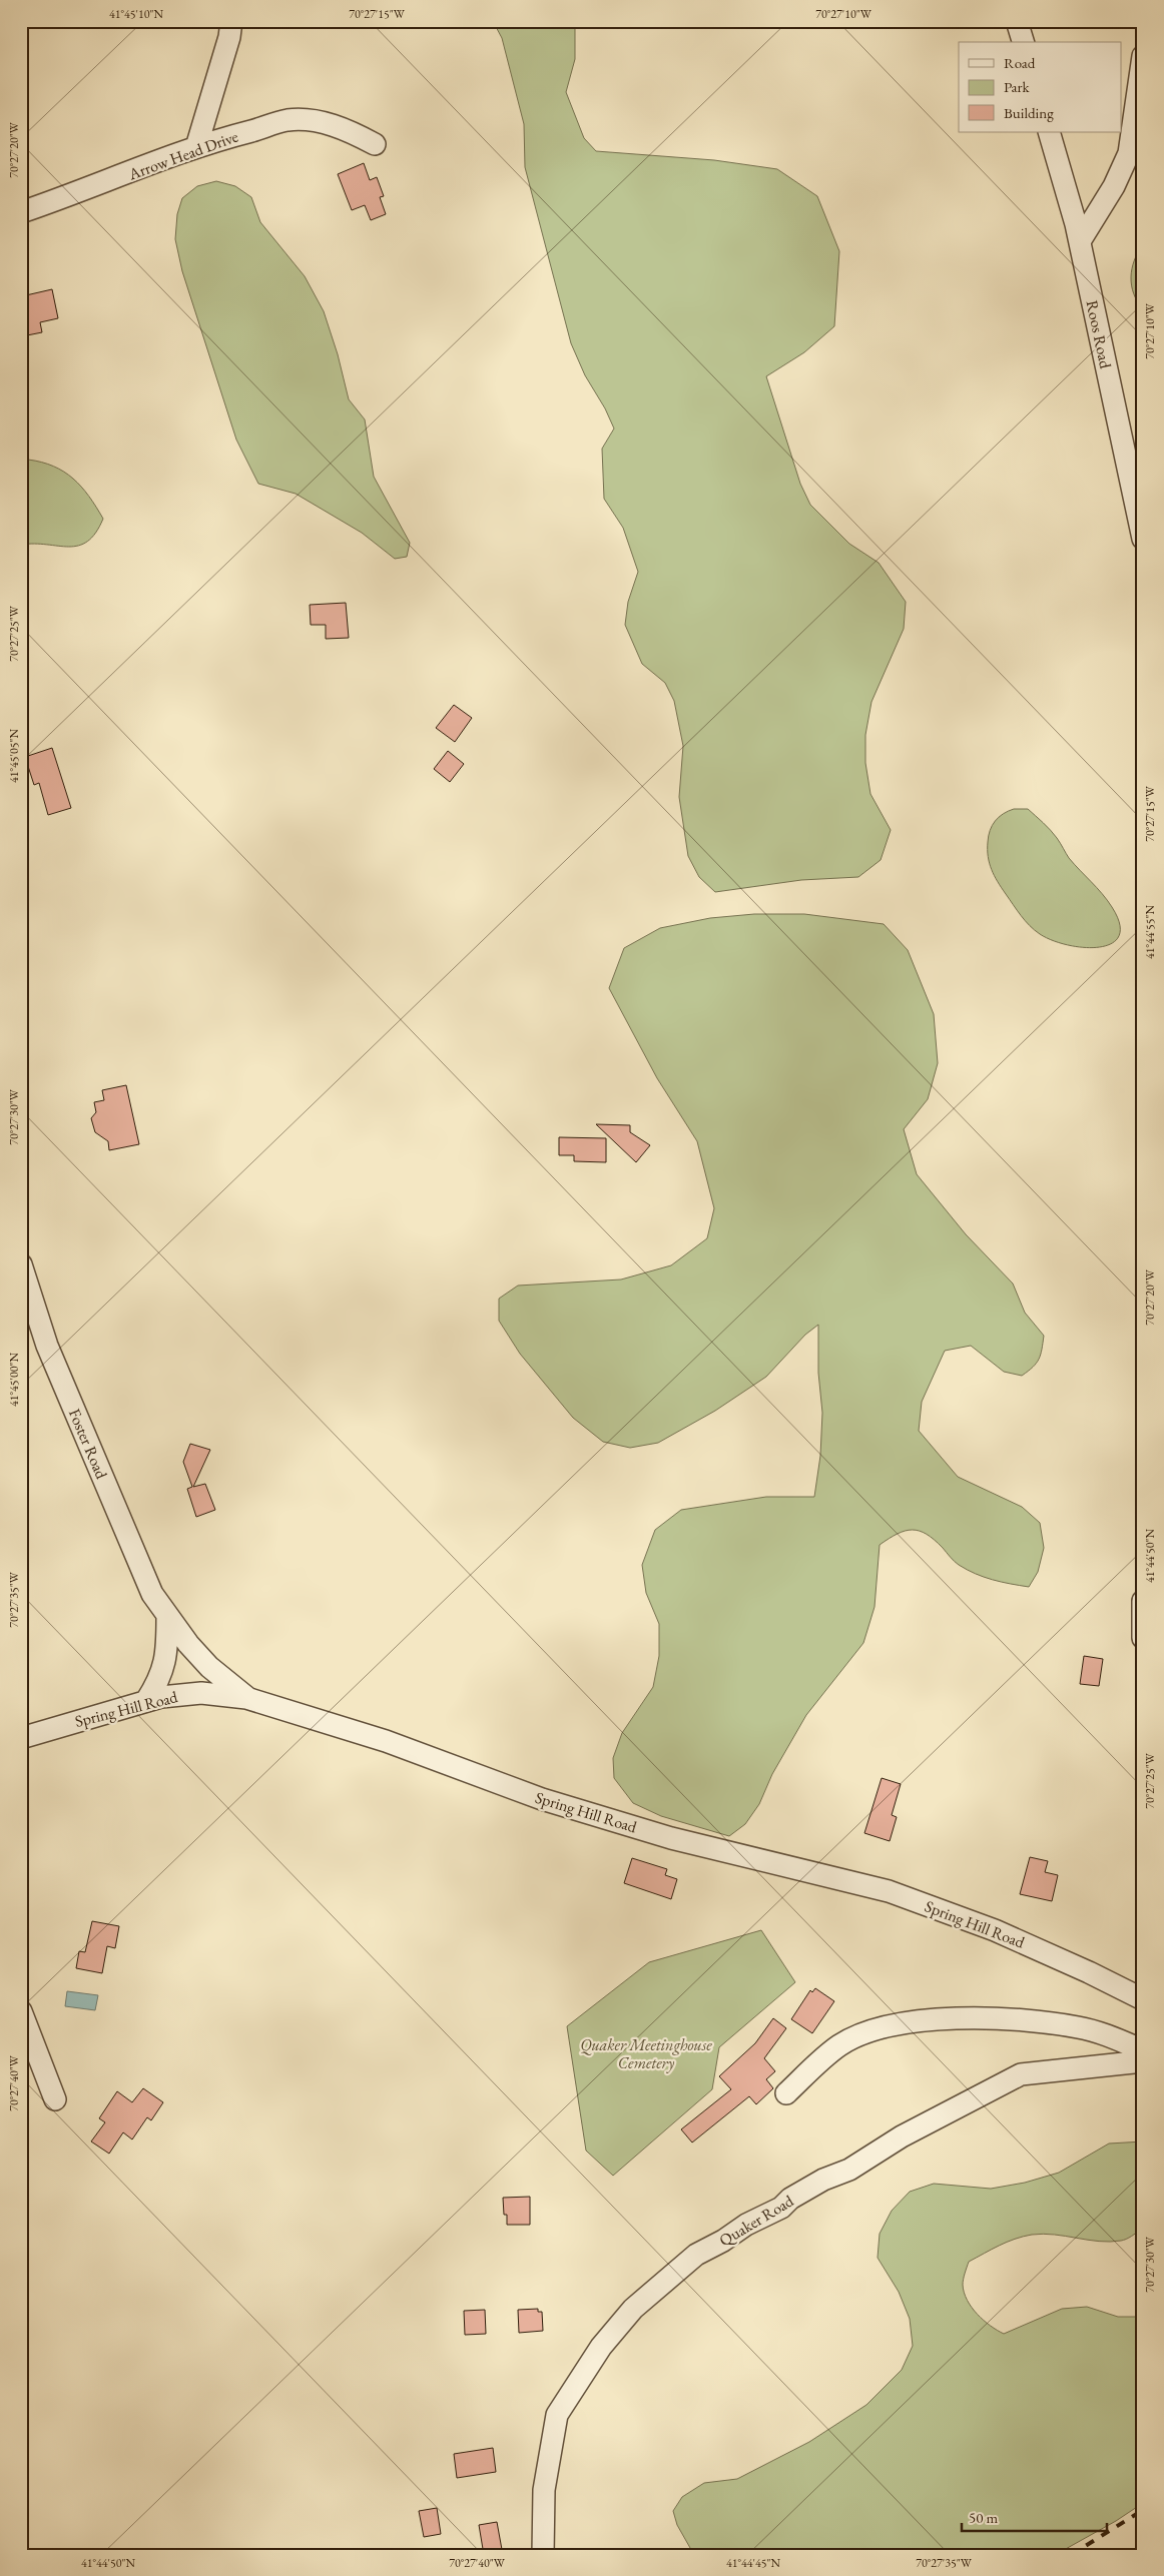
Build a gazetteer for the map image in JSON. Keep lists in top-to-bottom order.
{
  "streets": {
    "street": [
      "Arrow Head Drive",
      "Roos Road",
      "Foster Road",
      "Spring Hill Road",
      "Quaker Road"
    ]
  },
  "crossings": [
    ["Foster Road", "Spring Hill Road"]
  ],
  "parks": ["Quaker Meetinghouse Cemetery"],
  "legend": ["Road", "Park", "Building"],
  "scale_bar": "50 m",
  "coordinates": [
    "41°45'10\"N",
    "70°27'15\"W",
    "70°27'10\"W",
    "70°27'20\"W",
    "70°27'25\"W",
    "41°45'05\"N",
    "41°44'55\"N",
    "70°27'30\"W",
    "41°45'00\"N",
    "41°44'50\"N",
    "70°27'35\"W",
    "70°27'40\"W",
    "41°44'45\"N"
  ]
}
